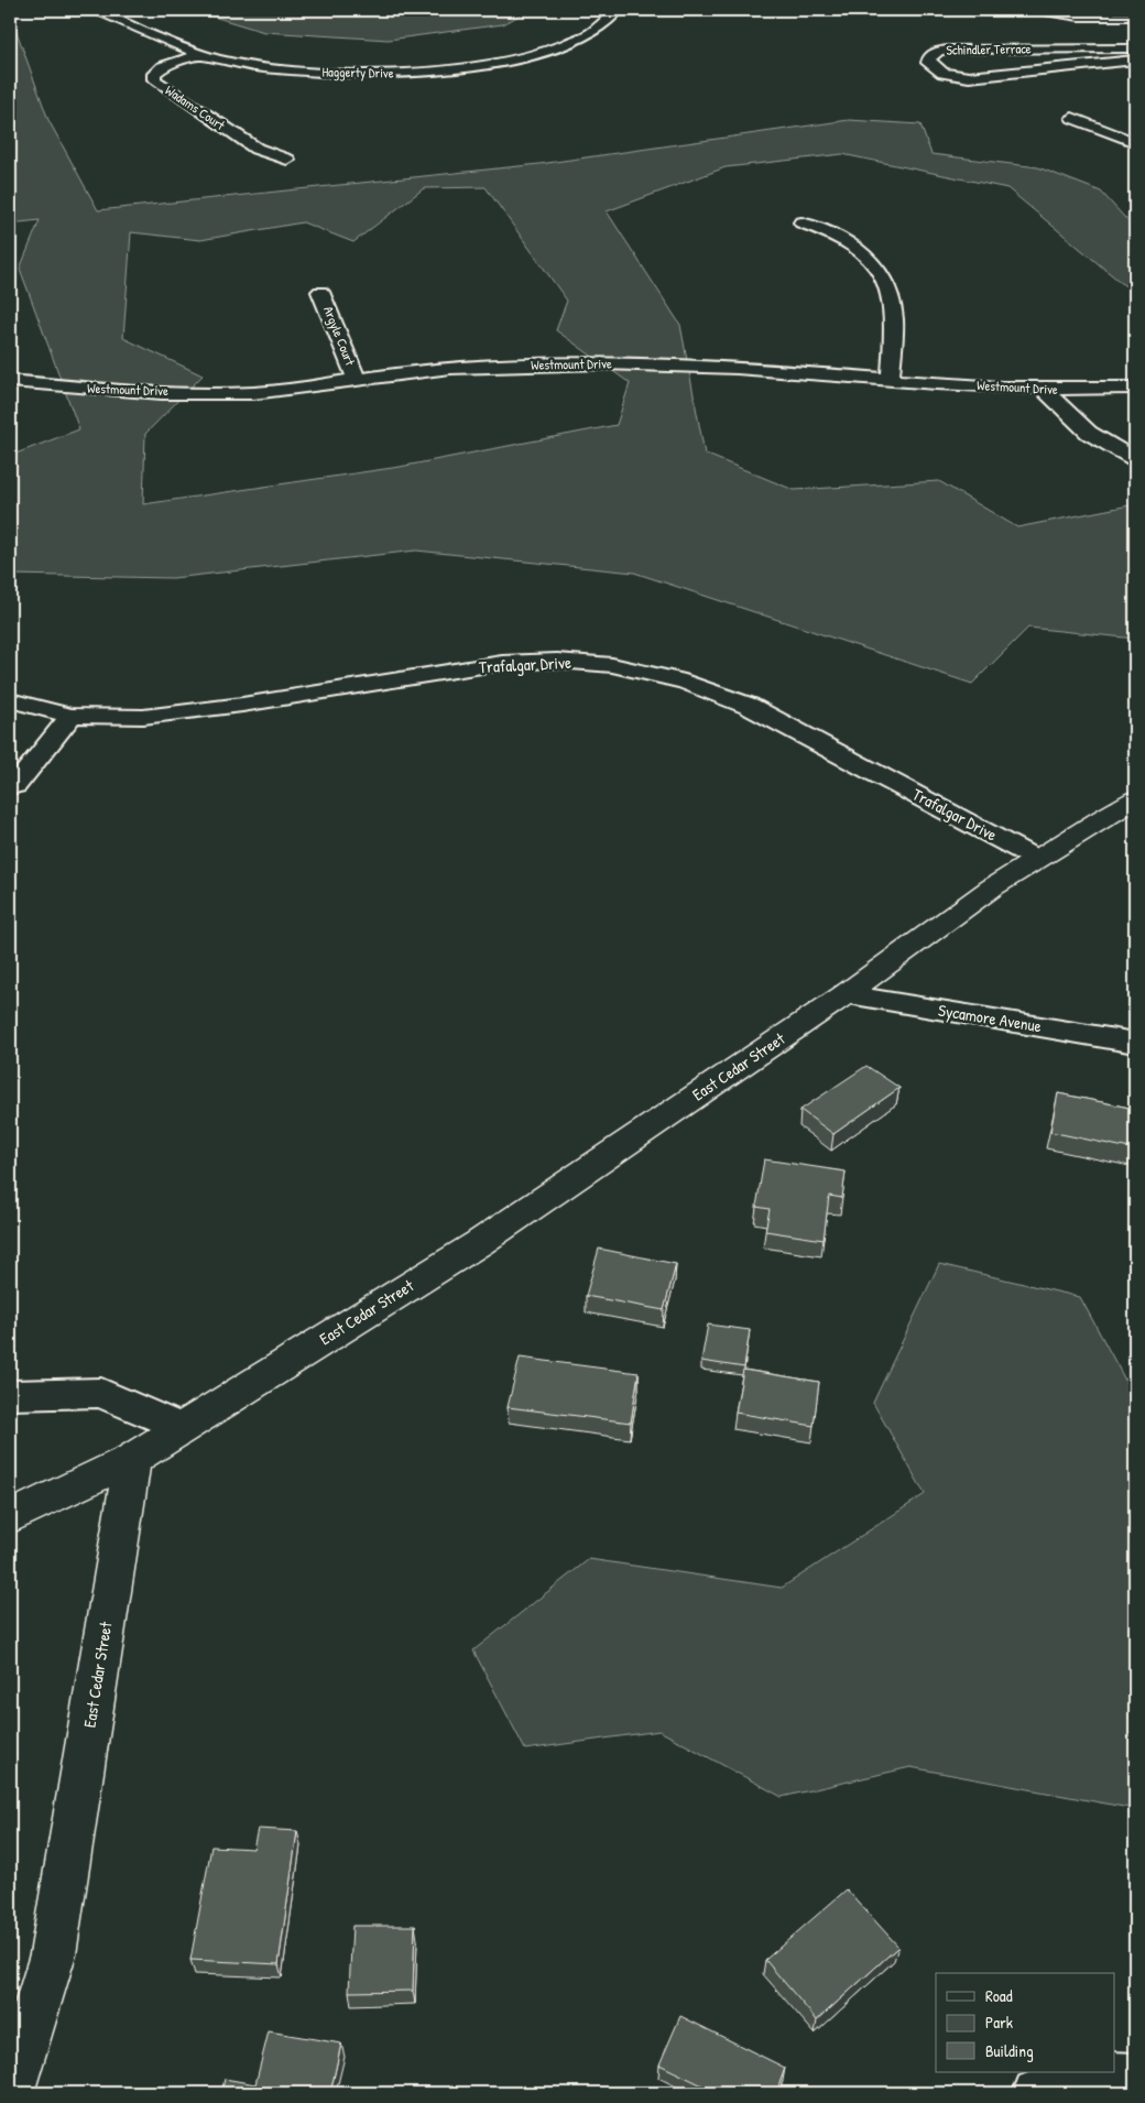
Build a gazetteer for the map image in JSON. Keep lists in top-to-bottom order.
{
  "streets": {
    "main road": ["East Cedar Street"],
    "street": [
      "Schindler Terrace",
      "Haggerty Drive",
      "Wadams Court",
      "Argyle Court",
      "Westmount Drive",
      "Trafalgar Drive",
      "Sycamore Avenue"
    ]
  },
  "crossings": [
    ["Haggerty Drive", "Wadams Court"],
    ["Argyle Court", "Westmount Drive"],
    ["Trafalgar Drive", "East Cedar Street"],
    ["Sycamore Avenue", "East Cedar Street"]
  ],
  "legend": ["Road", "Park", "Building"]
}
